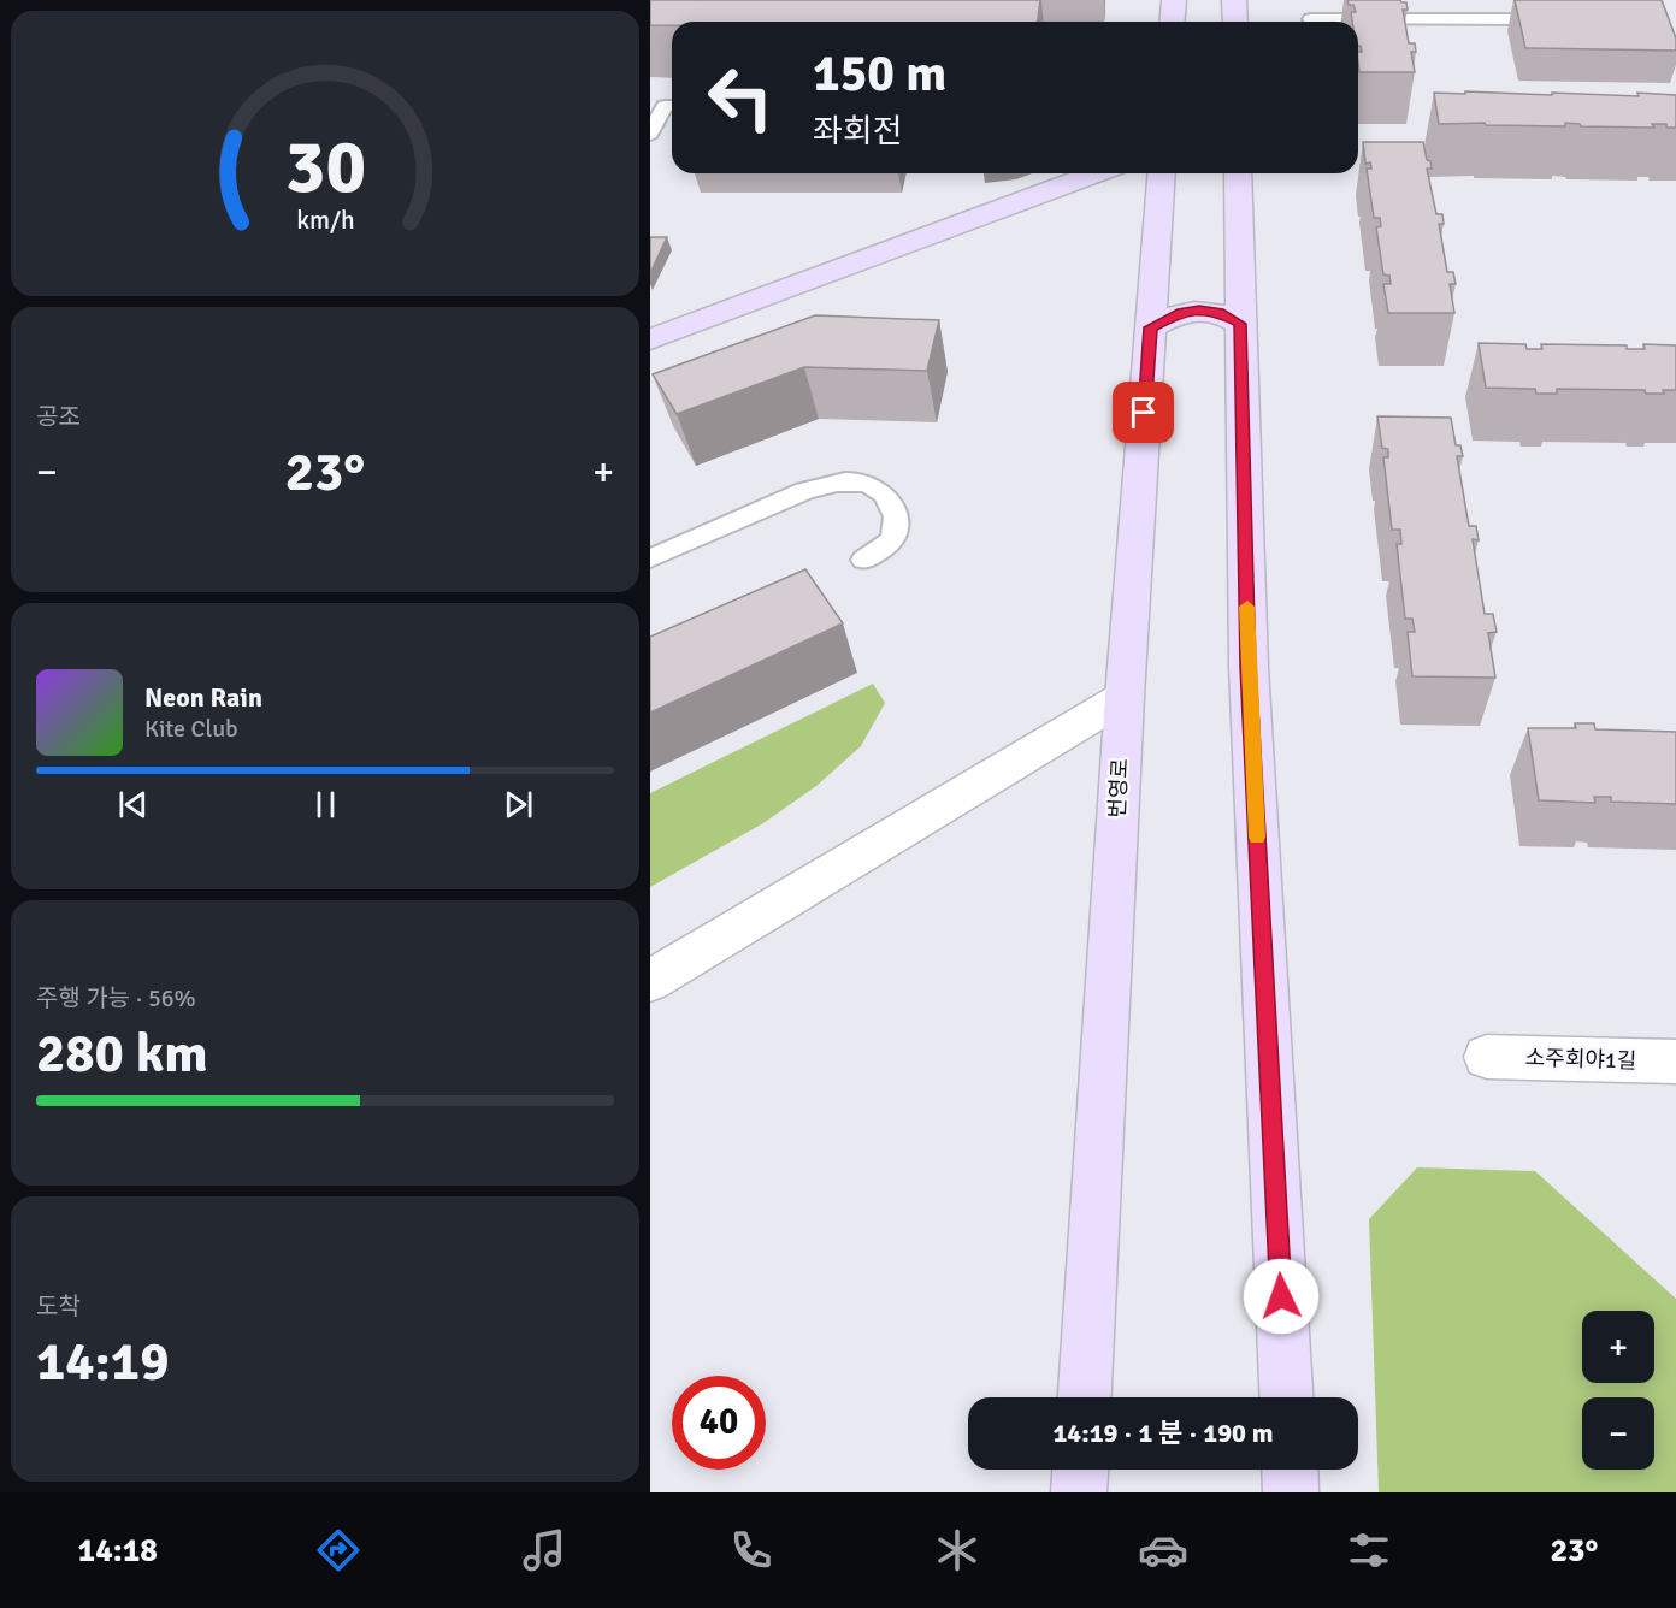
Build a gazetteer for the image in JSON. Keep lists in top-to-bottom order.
{
  "streets": {
    "street": ["번영로", "소주회야1길"]
  },
  "page": {
    "turn": ["150 m", "좌회전"],
    "tile": [
      "공조",
      ["주행 가능 · 56%", "280 km"],
      ["도착", "14:19"]
    ],
    "heat": ["−", "23°", "+"],
    "song": ["Neon Rain", "Kite Club"],
    "map_buttons": ["+", "−"],
    "limit": "40",
    "trip": "14:19 · 1 분 · 190 m",
    "tabs": ["14:18", "23°"],
    "gauge": ["30", "km/h"]
  }
}
